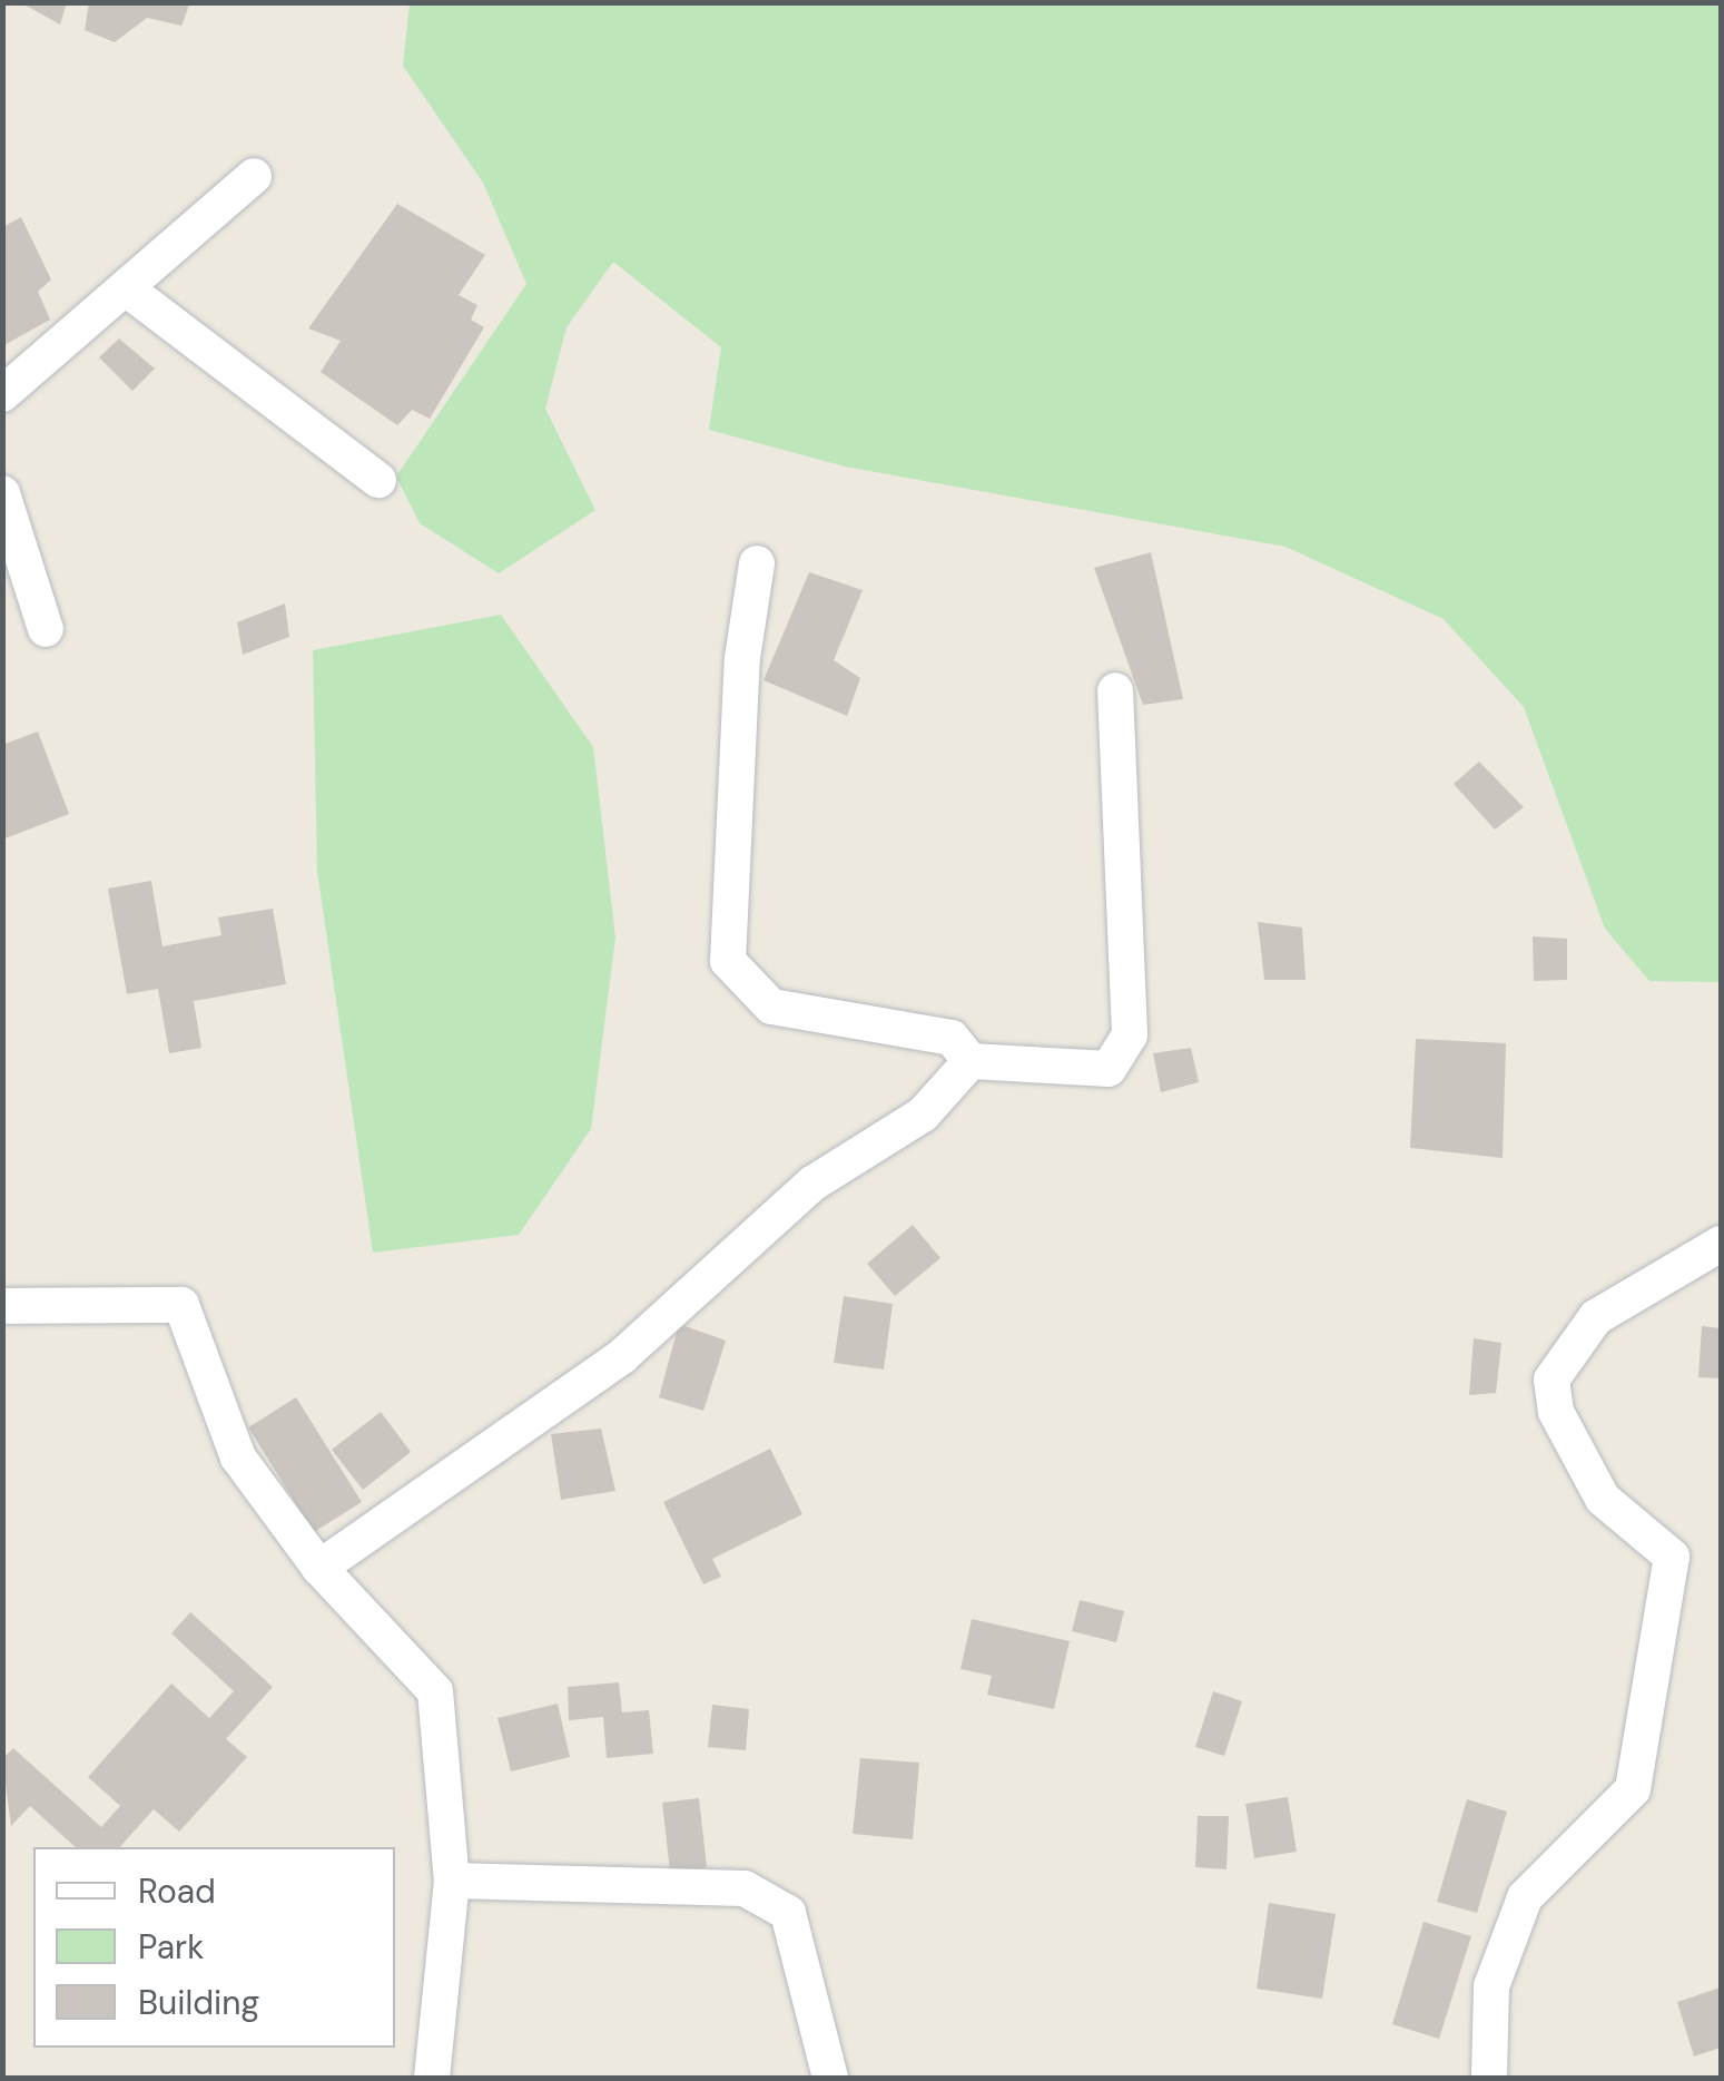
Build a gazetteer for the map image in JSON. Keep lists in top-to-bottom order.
{
  "legend": ["Road", "Park", "Building"]
}
